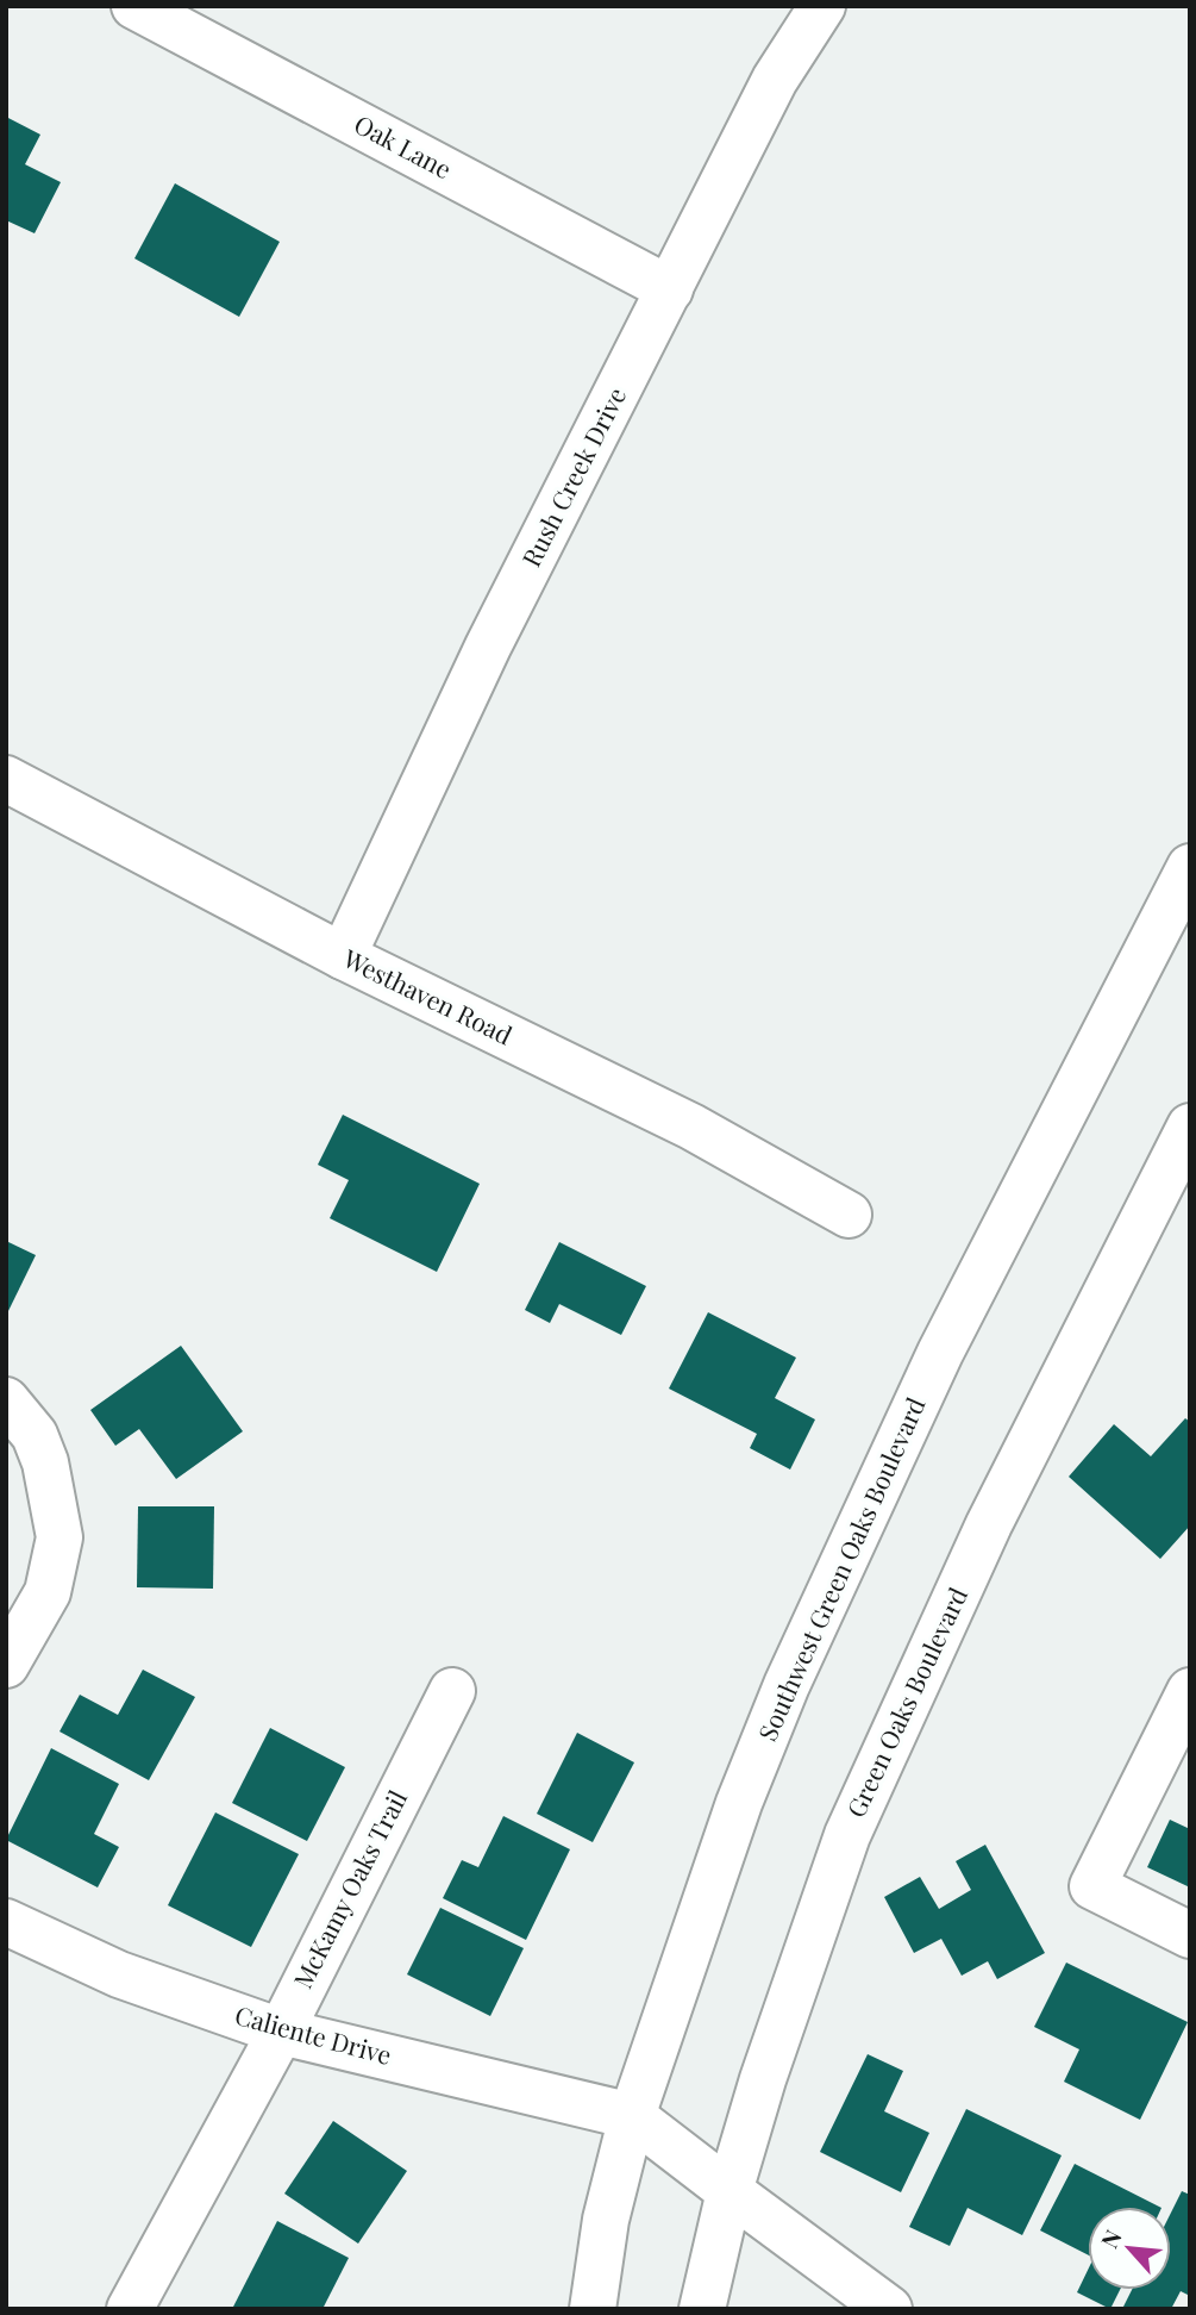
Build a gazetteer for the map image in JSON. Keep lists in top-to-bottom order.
{
  "streets": {
    "street": [
      "Oak Lane",
      "Rush Creek Drive",
      "Westhaven Road",
      "Southwest Green Oaks Boulevard",
      "Green Oaks Boulevard",
      "McKamy Oaks Trail",
      "Caliente Drive"
    ]
  },
  "crossings": [
    ["Oak Lane", "Rush Creek Drive"],
    ["Rush Creek Drive", "Westhaven Road"],
    ["Southwest Green Oaks Boulevard", "Caliente Drive"],
    ["McKamy Oaks Trail", "Caliente Drive"]
  ],
  "north": "top left"
}
